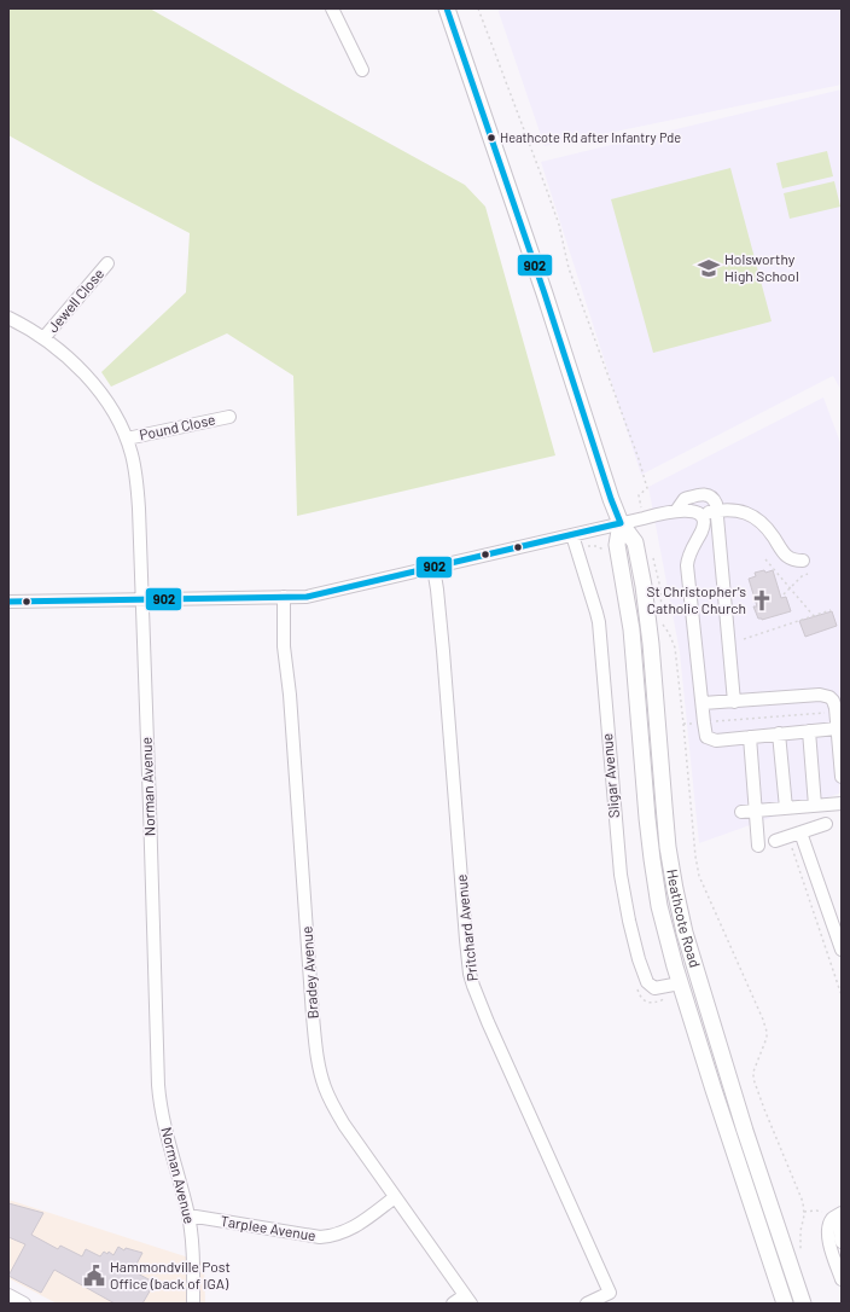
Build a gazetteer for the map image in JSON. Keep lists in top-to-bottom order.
{
  "streets": {
    "main road": ["Heathcote Road"],
    "street": [
      "Jewell Close",
      "Pound Close",
      "Sligar Avenue",
      "Norman Avenue",
      "Pritchard Avenue",
      "Bradey Avenue",
      "Tarplee Avenue"
    ]
  },
  "crossings": [
    ["Jewell Close", "Norman Avenue"],
    ["Pound Close", "Norman Avenue"],
    ["Sligar Avenue", "Heathcote Road"],
    ["Norman Avenue", "Tarplee Avenue"],
    ["Bradey Avenue", "Tarplee Avenue"]
  ],
  "places": {
    "other": ["Heathcote Rd after Infantry Pde"],
    "school or university": ["Holsworthy High School"],
    "church": ["St Christopher's Catholic Church"],
    "public building": ["Hammondville Post Office (back of IGA)"]
  },
  "lines": ["transit line 902"]
}
